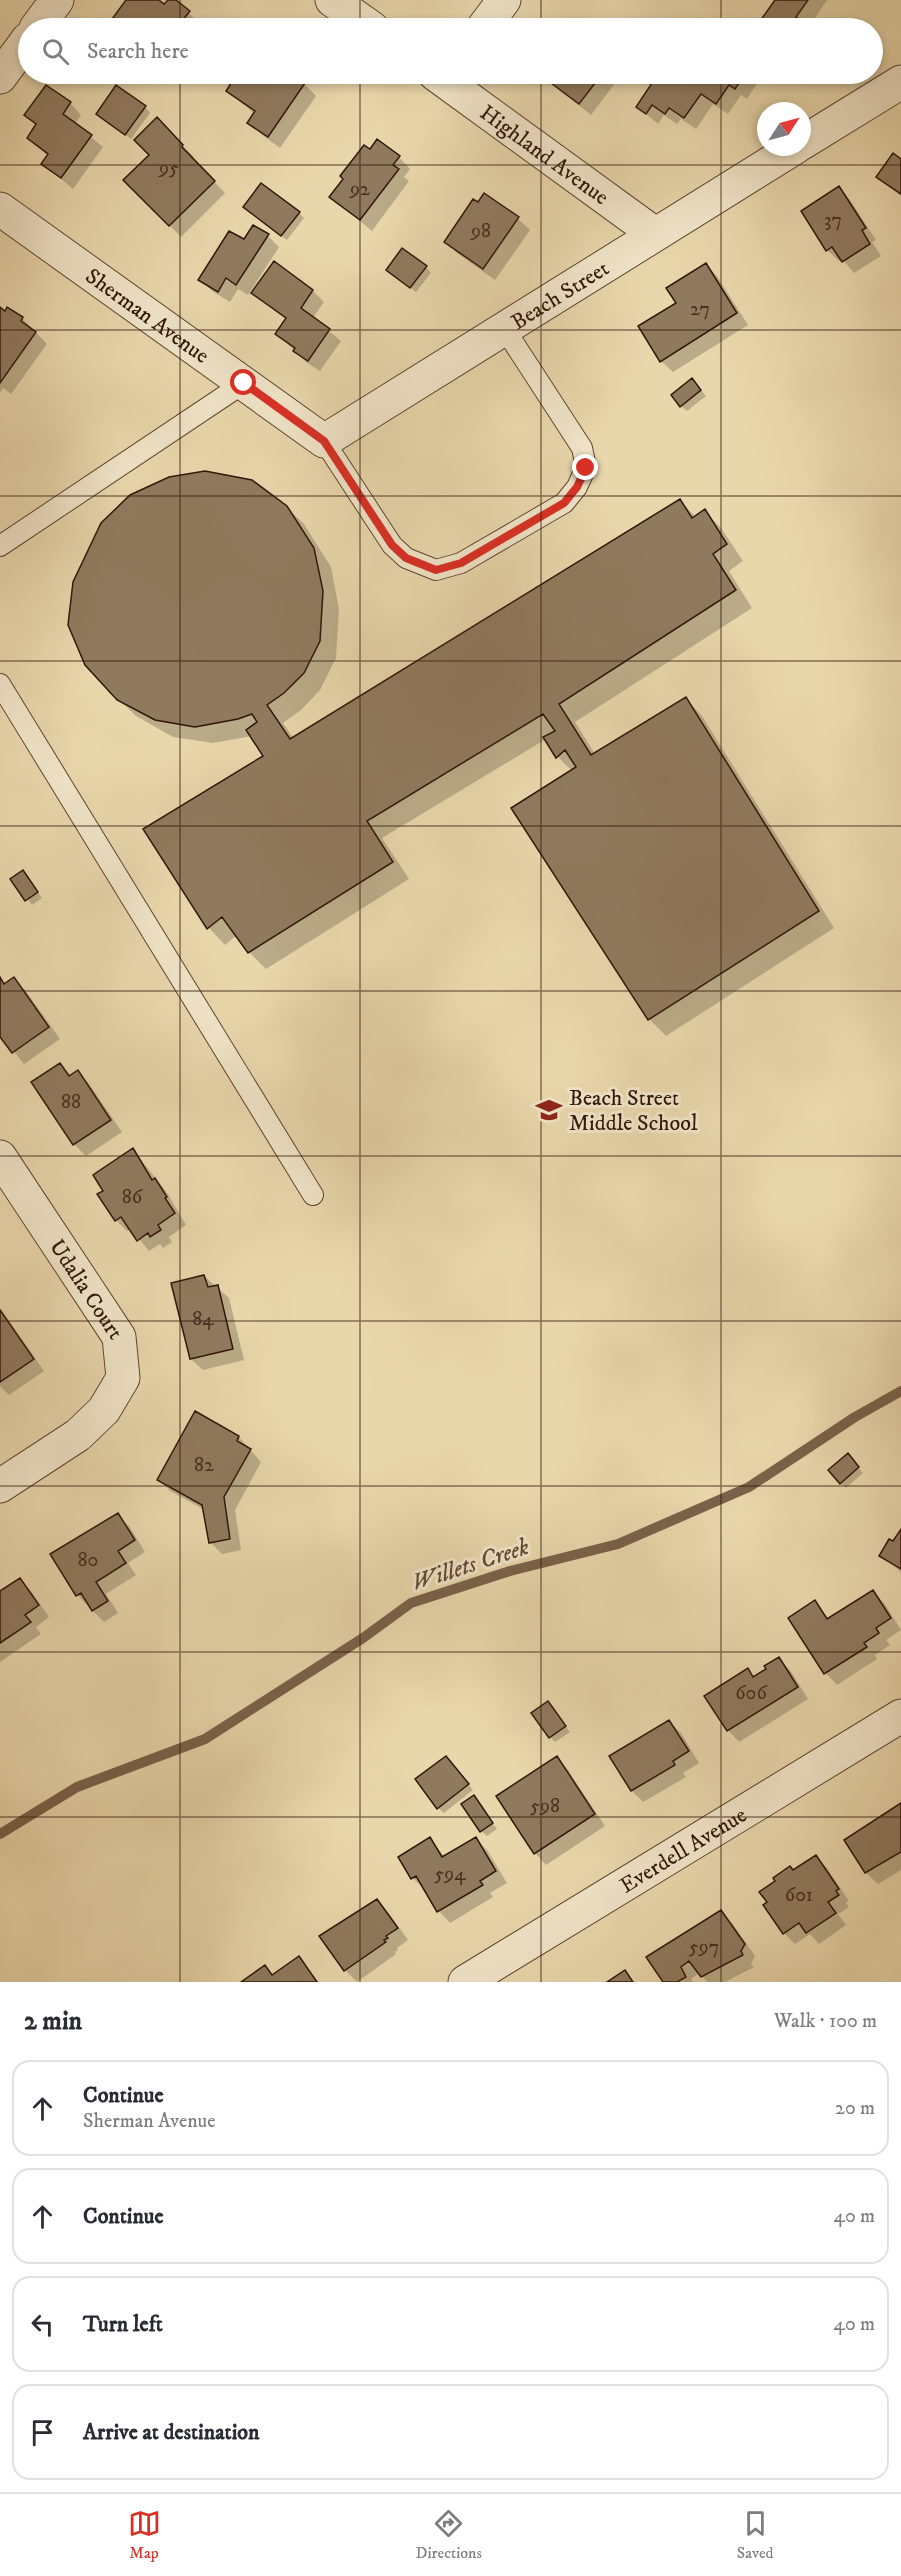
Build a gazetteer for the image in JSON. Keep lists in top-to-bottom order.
{
  "streets": {
    "street": [
      "Highland Avenue",
      "Beach Street",
      "Sherman Avenue",
      "Udalia Court",
      "Everdell Avenue"
    ]
  },
  "crossings": [
    ["Highland Avenue", "Beach Street"],
    ["Beach Street", "Sherman Avenue"]
  ],
  "water": ["Willets Creek"],
  "places": {
    "school or university": ["Beach Street Middle School"]
  },
  "house_numbers": [
    "95",
    "92",
    "37",
    "98",
    "27",
    "88",
    "86",
    "84",
    "82",
    "80",
    "606",
    "598",
    "594",
    "601",
    "597"
  ],
  "north": "top right",
  "page": {
    "search": "Search here",
    "heading": ["2 min", "Walk · 100 m"],
    "list": [
      ["Continue", "Sherman Avenue", "20 m"],
      ["Continue", "40 m"],
      ["Turn left", "40 m"],
      "Arrive at destination"
    ],
    "nav": ["Map", "Directions", "Saved"]
  }
}
